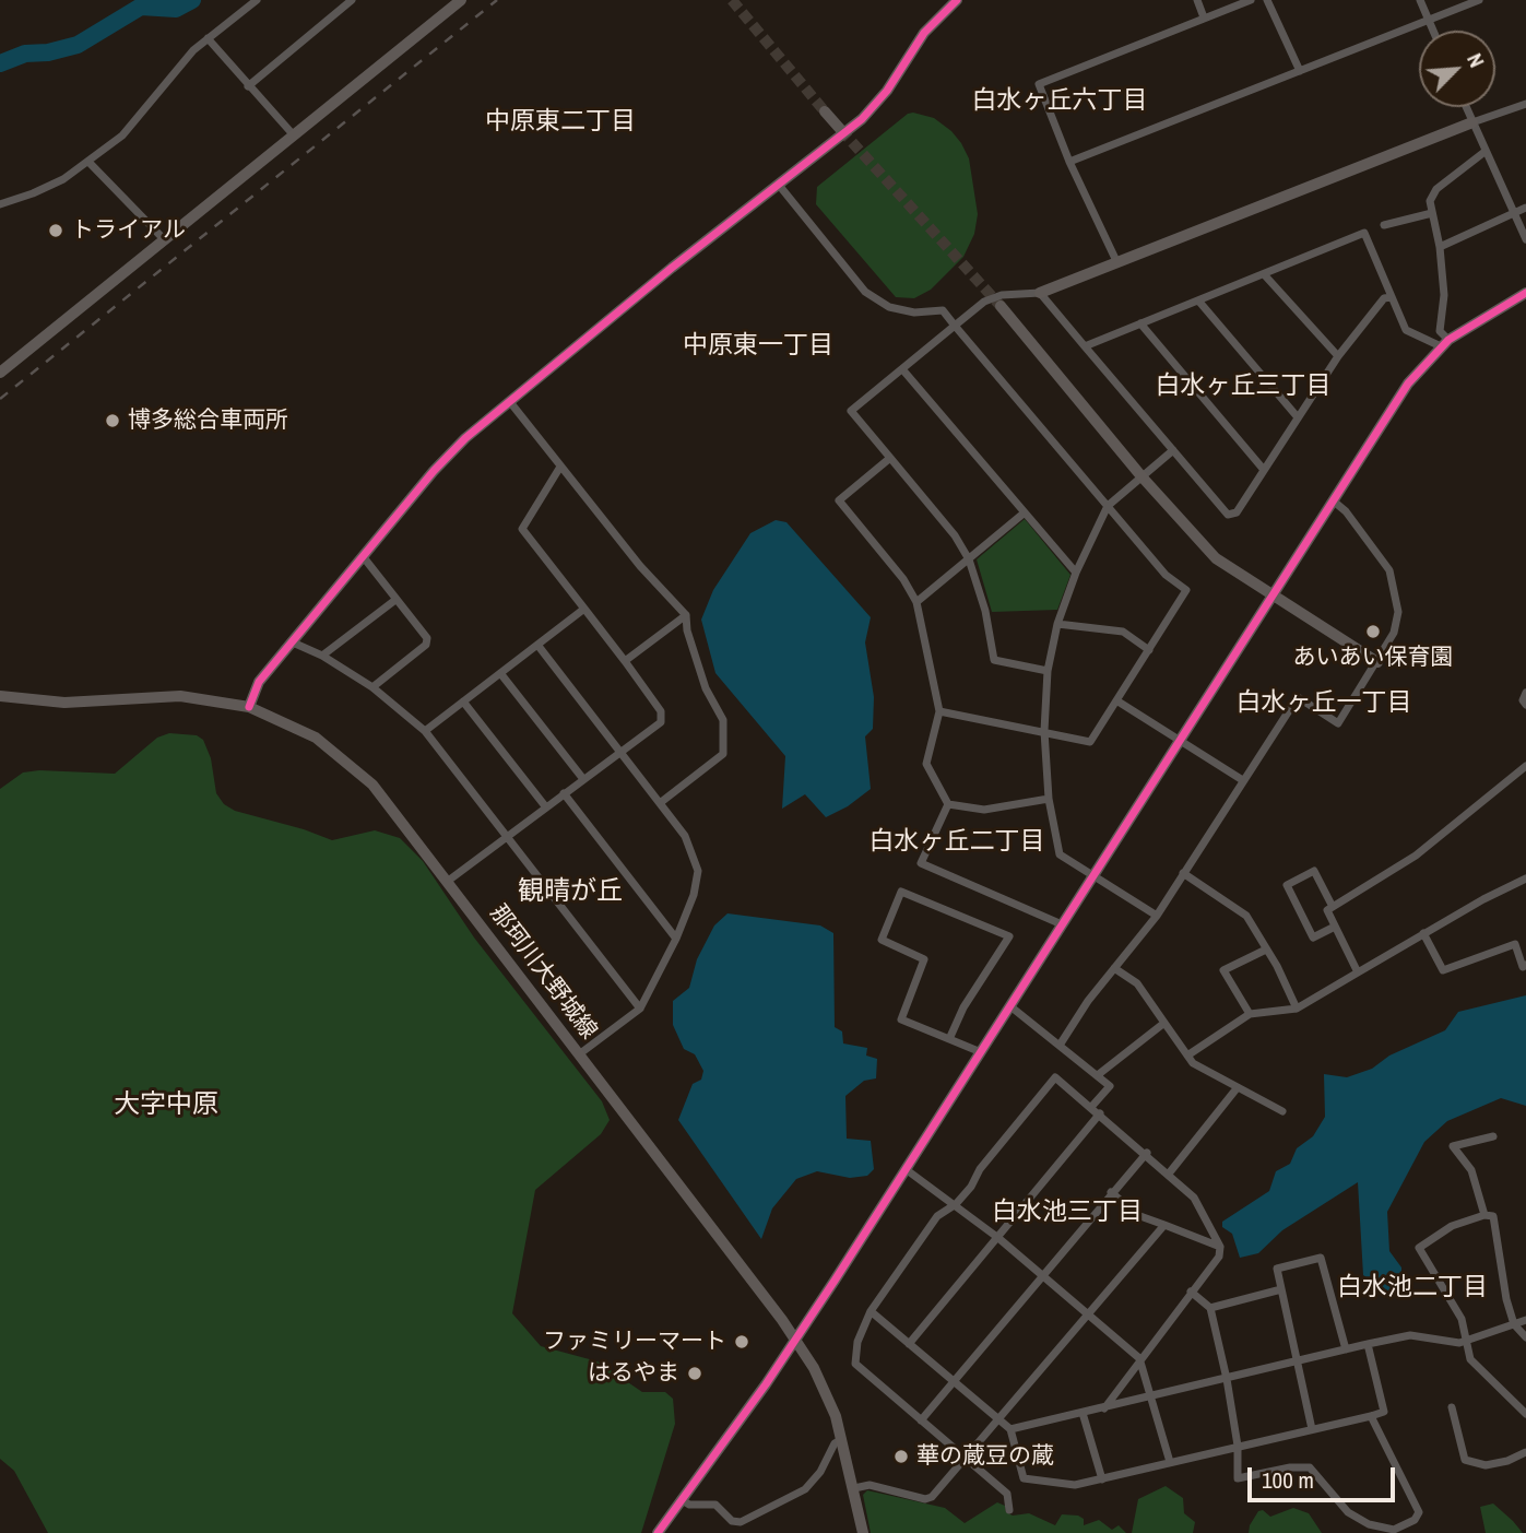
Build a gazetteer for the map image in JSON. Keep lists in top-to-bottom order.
{
  "streets": {
    "street": ["那珂川大野城線"]
  },
  "districts": [
    "白水ヶ丘六丁目",
    "中原東二丁目",
    "中原東一丁目",
    "白水ヶ丘三丁目",
    "白水ヶ丘一丁目",
    "白水ヶ丘二丁目",
    "観晴が丘",
    "大字中原",
    "白水池三丁目",
    "白水池二丁目"
  ],
  "places": [
    "トライアル",
    "博多総合車両所",
    "あいあい保育園",
    "ファミリーマート",
    "はるやま",
    "華の蔵豆の蔵"
  ],
  "scale_bar": "100 m",
  "north": "top right"
}
